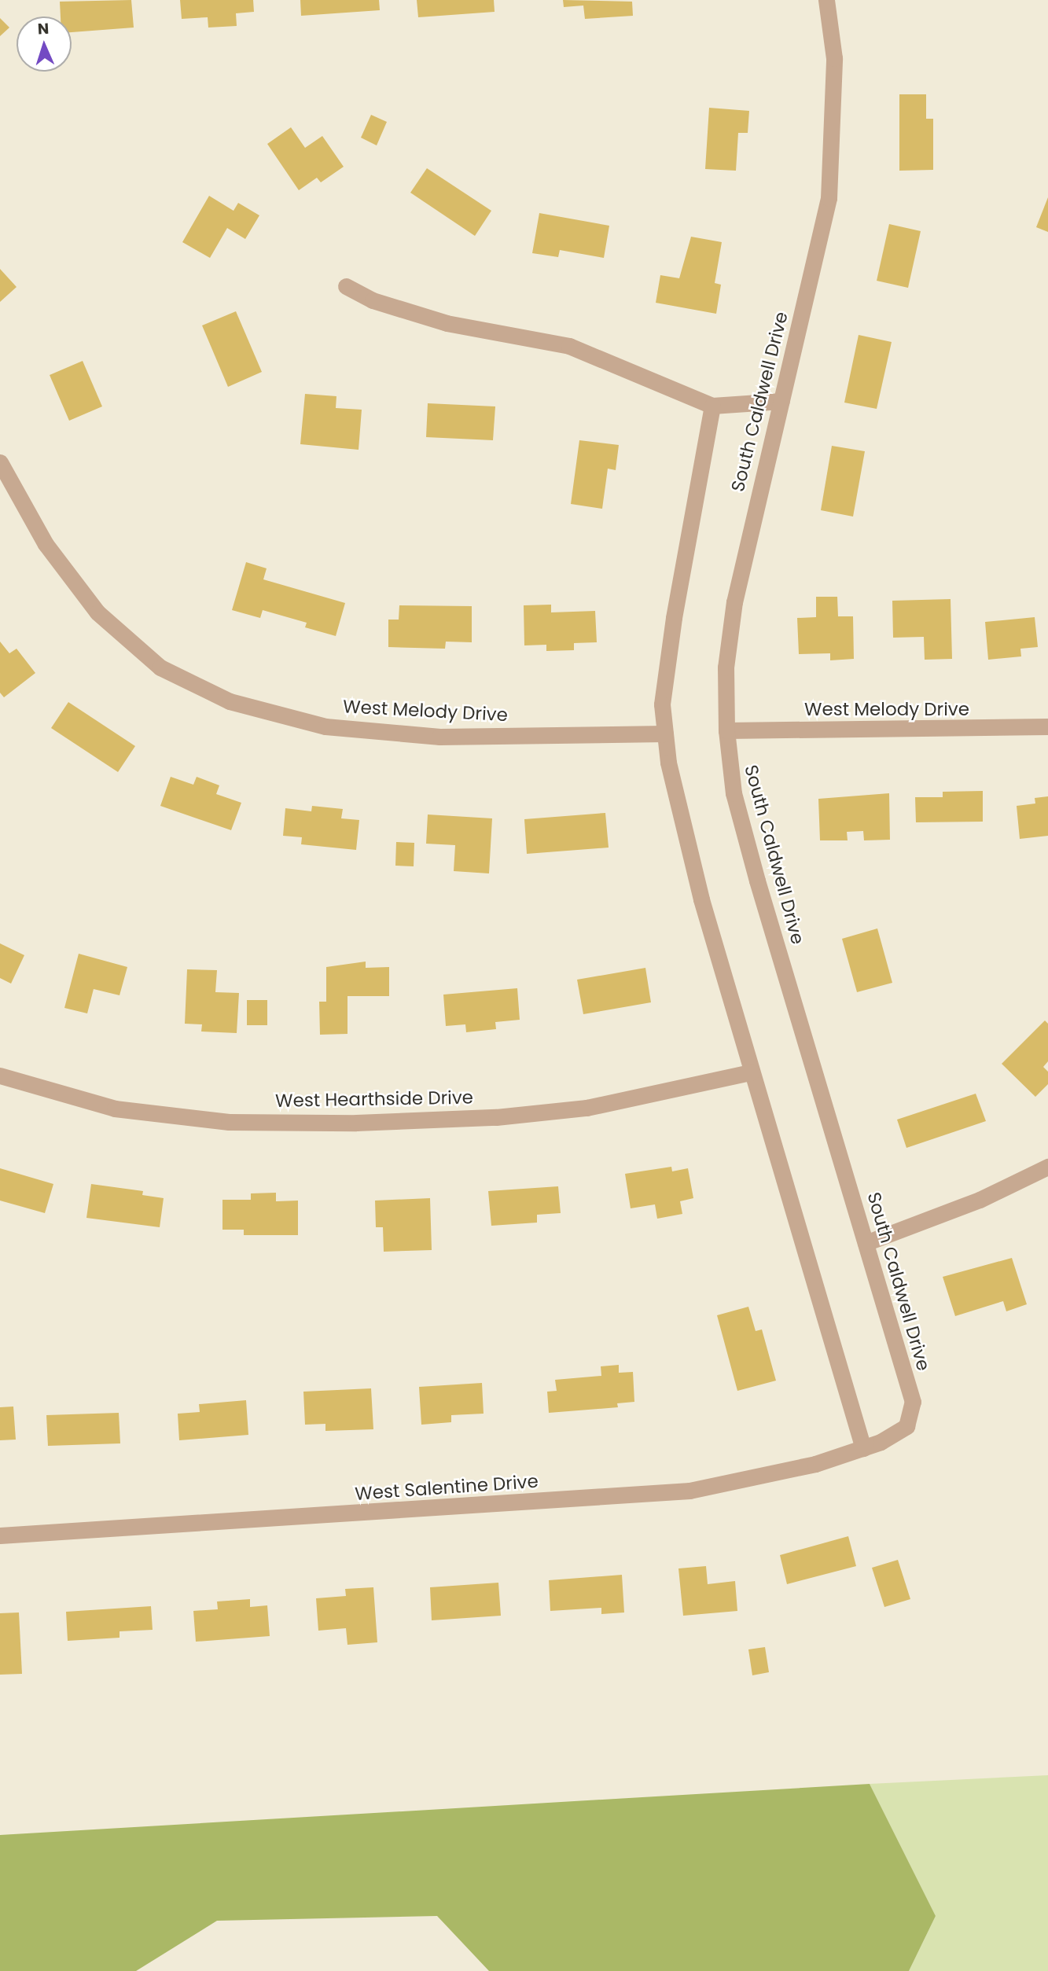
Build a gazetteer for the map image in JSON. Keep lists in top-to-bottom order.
{
  "streets": {
    "street": [
      "South Caldwell Drive",
      "West Melody Drive",
      "West Hearthside Drive",
      "West Salentine Drive"
    ]
  },
  "crossings": [
    ["South Caldwell Drive", "West Melody Drive"],
    ["South Caldwell Drive", "West Hearthside Drive"],
    ["South Caldwell Drive", "West Salentine Drive"]
  ],
  "north": "top"
}
